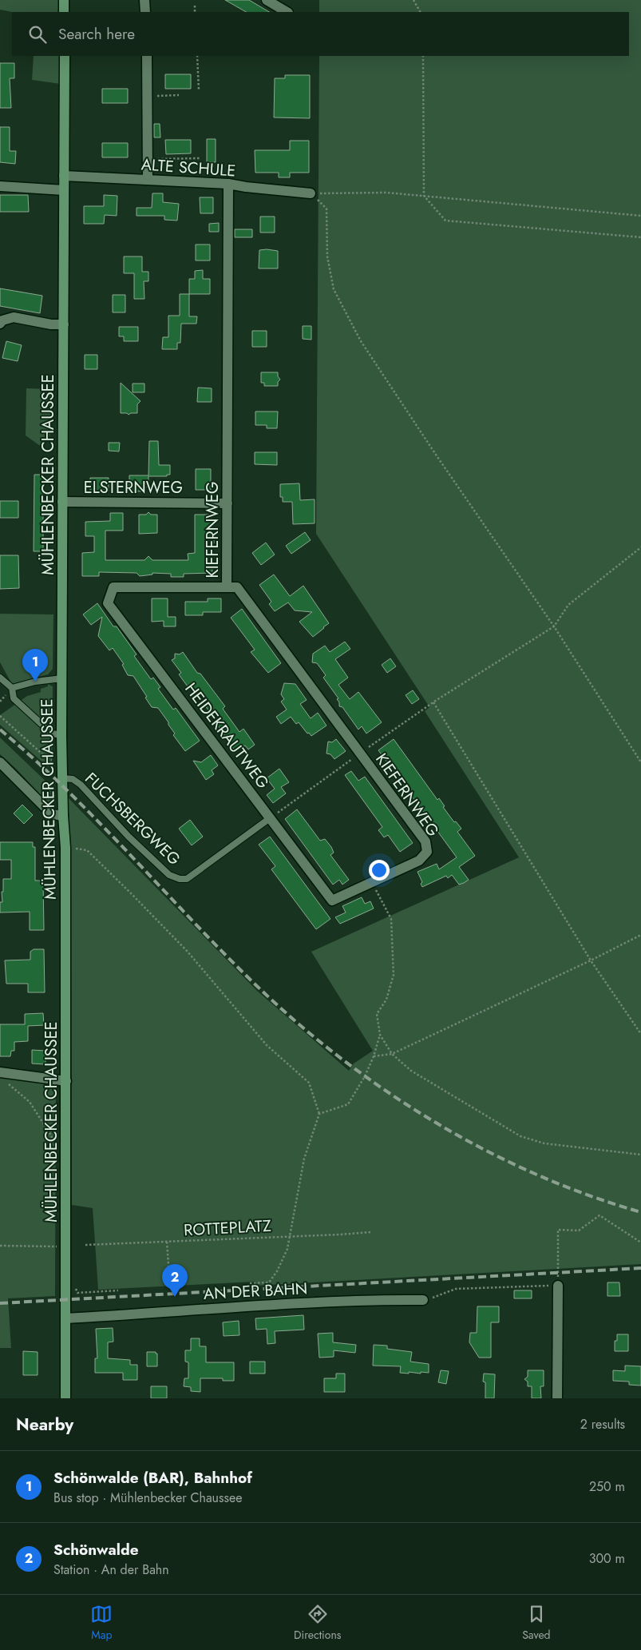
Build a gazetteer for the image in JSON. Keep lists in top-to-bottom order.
{
  "streets": {
    "main road": ["MÜHLENBECKER CHAUSSEE"],
    "street": [
      "ALTE SCHULE",
      "ELSTERNWEG",
      "KIEFERNWEG",
      "HEIDEKRAUTWEG",
      "AN DER BAHN"
    ],
    "lane": ["FUCHSBERGWEG"],
    "path": ["ROTTEPLATZ"]
  },
  "crossings": [
    ["ALTE SCHULE", "MÜHLENBECKER CHAUSSEE"],
    ["ALTE SCHULE", "KIEFERNWEG"],
    ["MÜHLENBECKER CHAUSSEE", "ELSTERNWEG"],
    ["MÜHLENBECKER CHAUSSEE", "FUCHSBERGWEG"],
    ["MÜHLENBECKER CHAUSSEE", "AN DER BAHN"],
    ["ELSTERNWEG", "KIEFERNWEG"],
    ["KIEFERNWEG", "HEIDEKRAUTWEG"],
    ["HEIDEKRAUTWEG", "FUCHSBERGWEG"]
  ],
  "page": {
    "search": "Search here",
    "pins": ["1", "2"],
    "heading": ["Nearby", "2 results"],
    "list": [
      {
        "mark": "1",
        "name": "Schönwalde (BAR), Bahnhof",
        "note": "Bus stop · Mühlenbecker Chaussee",
        "value": "250 m"
      },
      {
        "mark": "2",
        "name": "Schönwalde",
        "note": "Station · An der Bahn",
        "value": "300 m"
      }
    ],
    "nav": ["Map", "Directions", "Saved"]
  }
}
